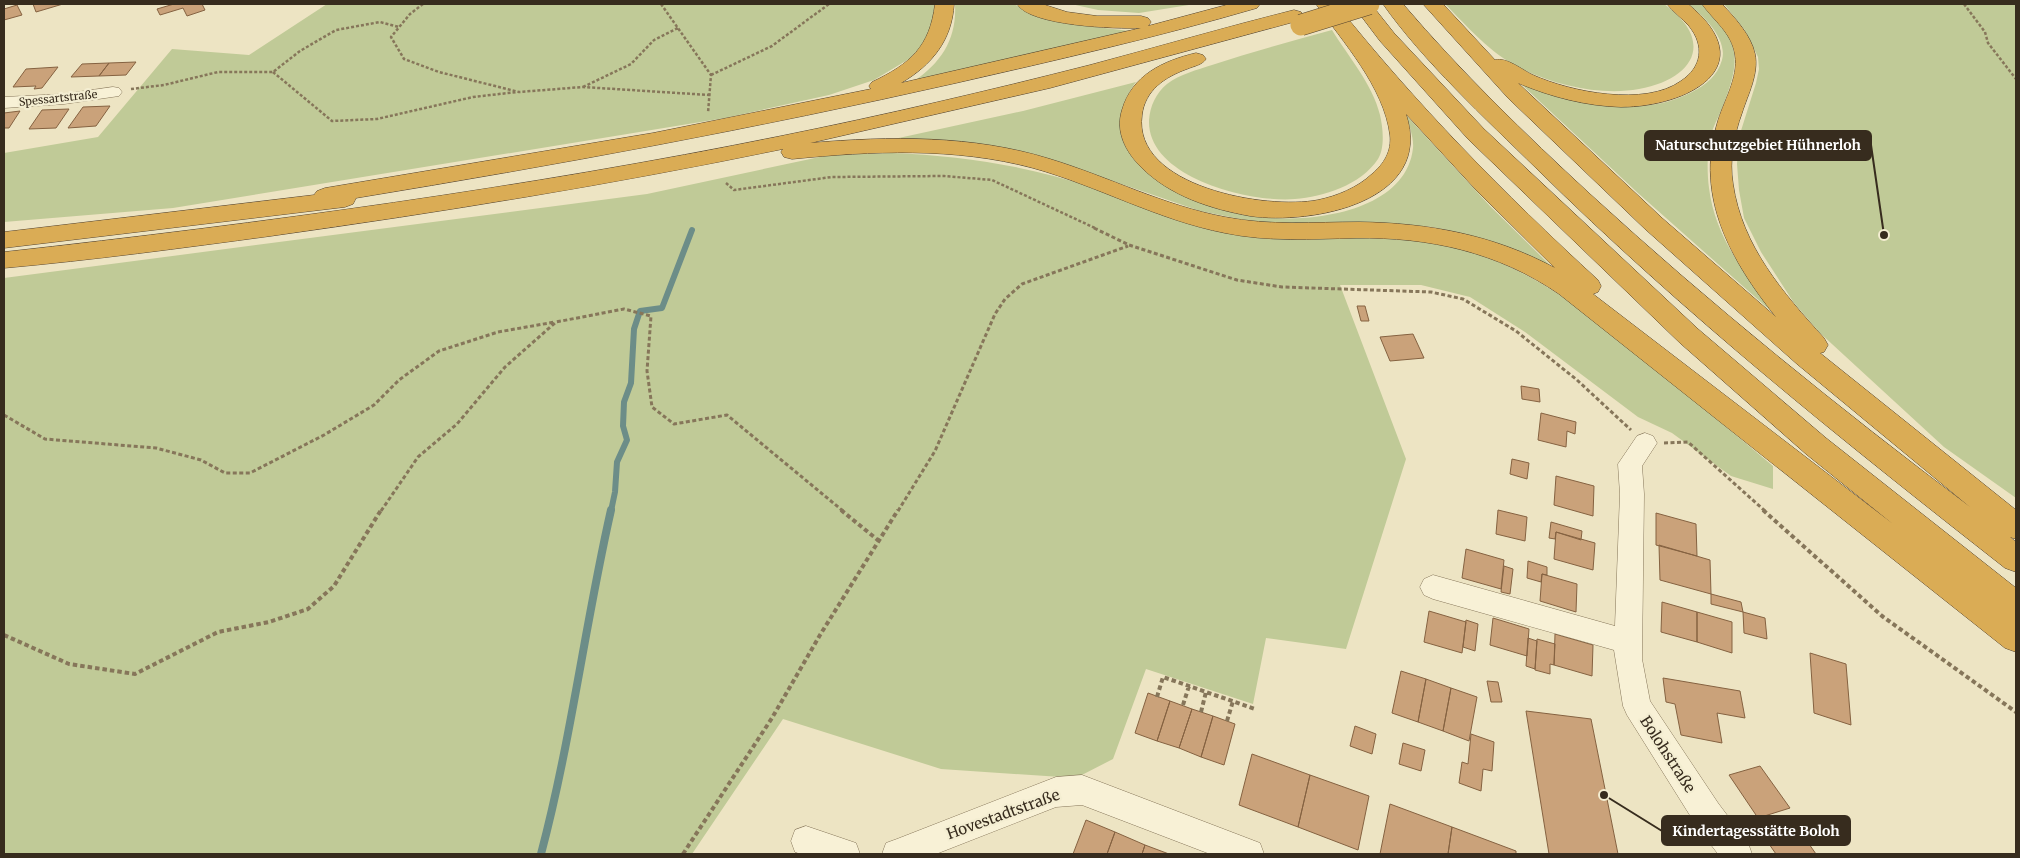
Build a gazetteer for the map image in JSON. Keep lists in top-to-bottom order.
{
  "streets": {
    "street": ["Spessartstraße", "Bolohstraße", "Hovestadtstraße"]
  },
  "places": ["Naturschutzgebiet Hühnerloh", "Kindertagesstätte Boloh"]
}
